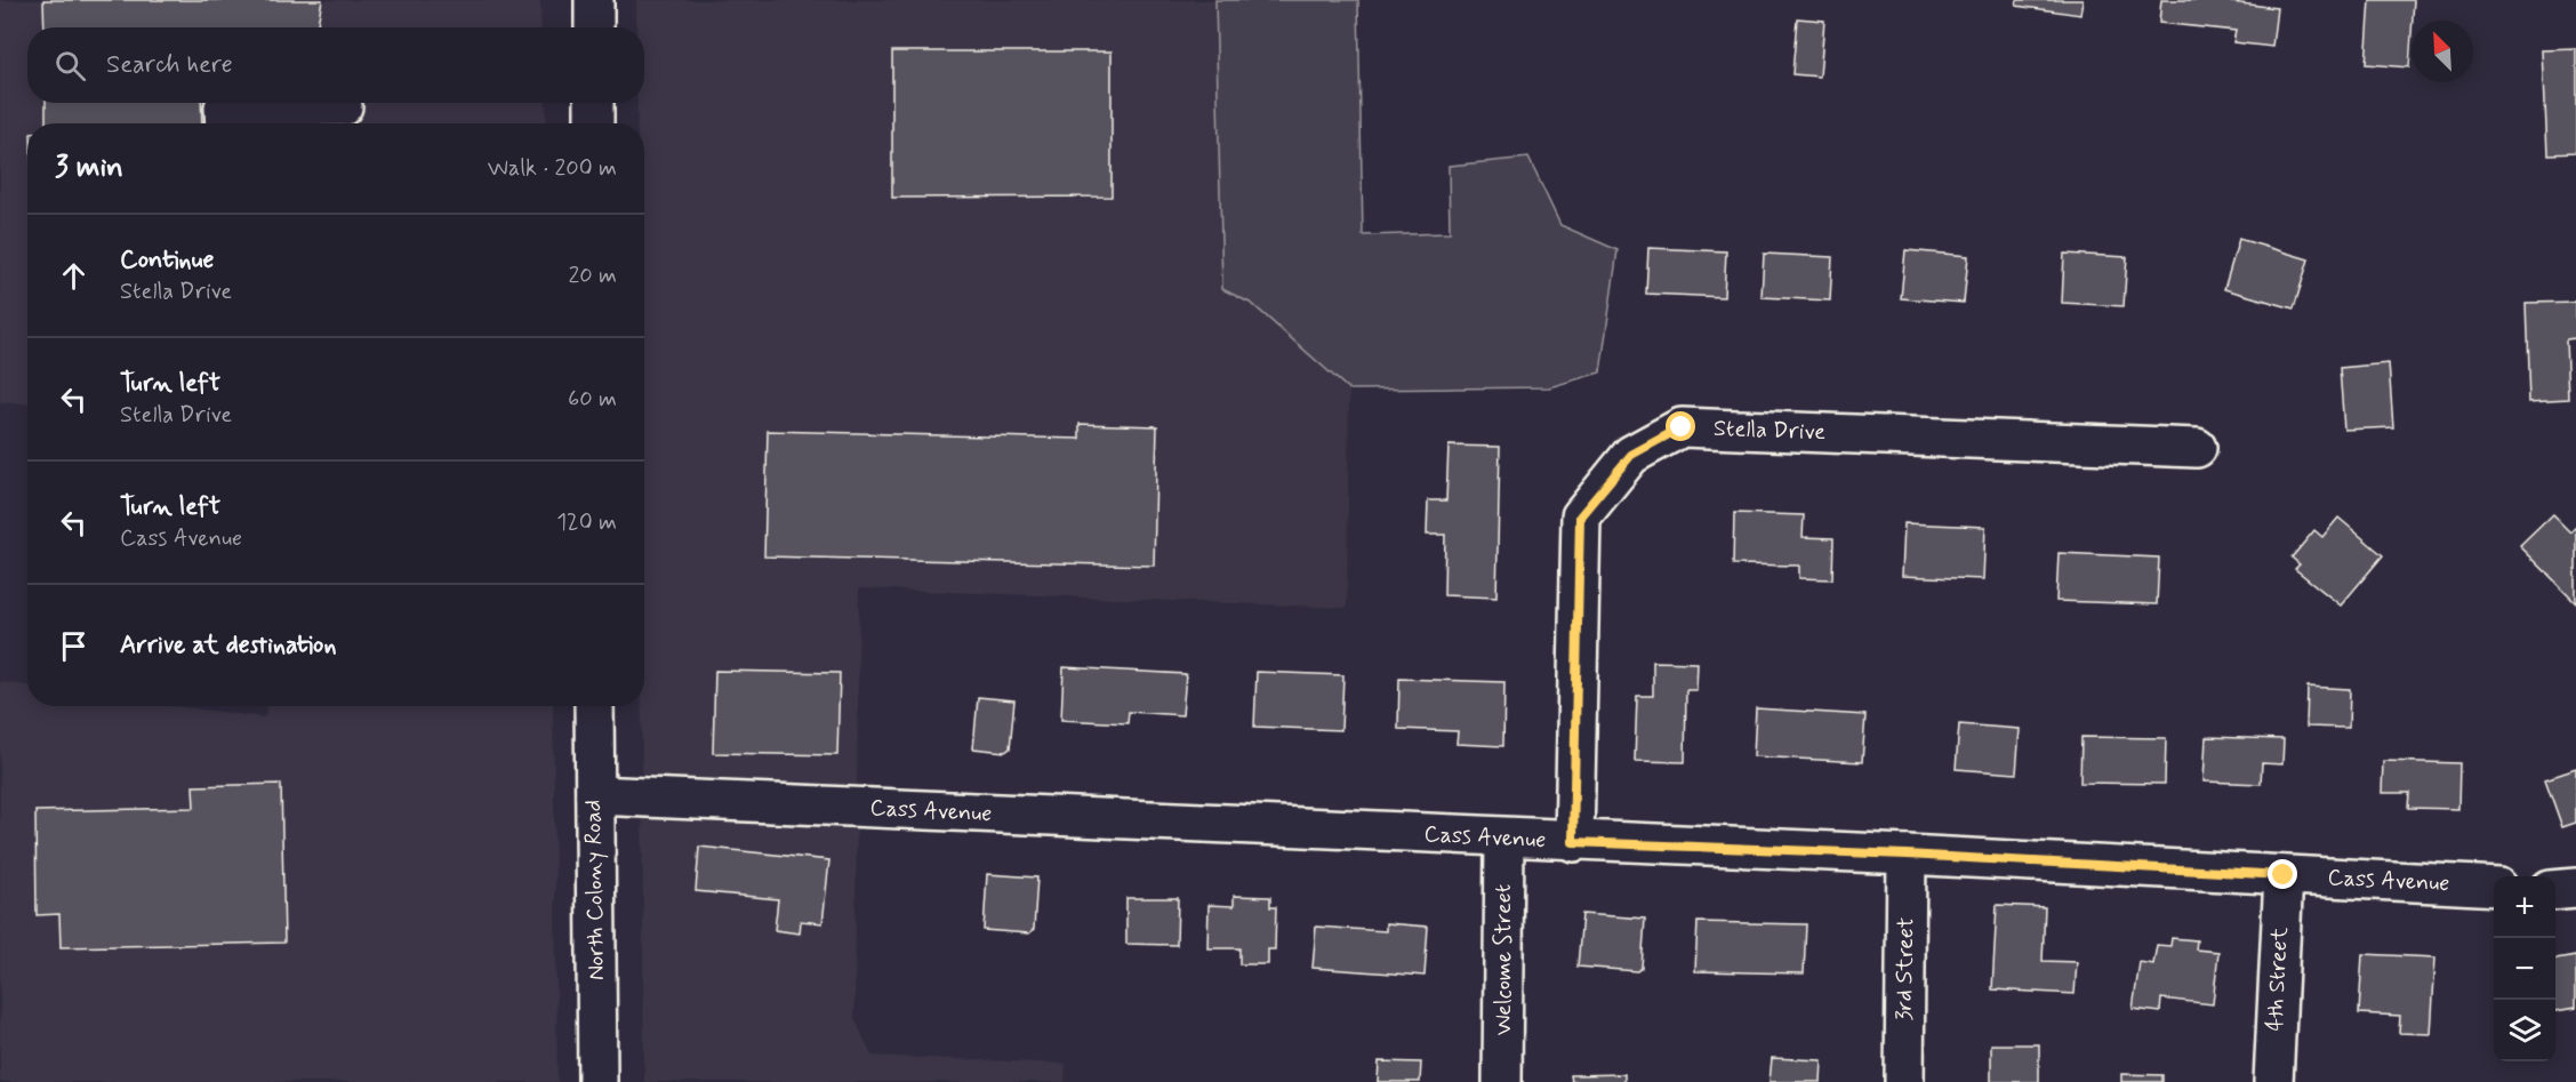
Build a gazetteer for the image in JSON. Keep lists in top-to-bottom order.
{
  "streets": {
    "street": [
      "Stella Drive",
      "Cass Avenue",
      "North Colony Road",
      "Welcome Street",
      "3rd Street",
      "4th Street"
    ]
  },
  "crossings": [
    ["Stella Drive", "Cass Avenue"],
    ["Cass Avenue", "North Colony Road"],
    ["Cass Avenue", "Welcome Street"],
    ["Cass Avenue", "3rd Street"],
    ["Cass Avenue", "4th Street"]
  ],
  "north": "top left",
  "page": {
    "search": "Search here",
    "heading": ["3 min", "Walk · 200 m"],
    "list": [
      ["Continue", "Stella Drive", "20 m"],
      ["Turn left", "Stella Drive", "60 m"],
      ["Turn left", "Cass Avenue", "120 m"],
      "Arrive at destination"
    ],
    "map_buttons": ["+", "−"]
  }
}
